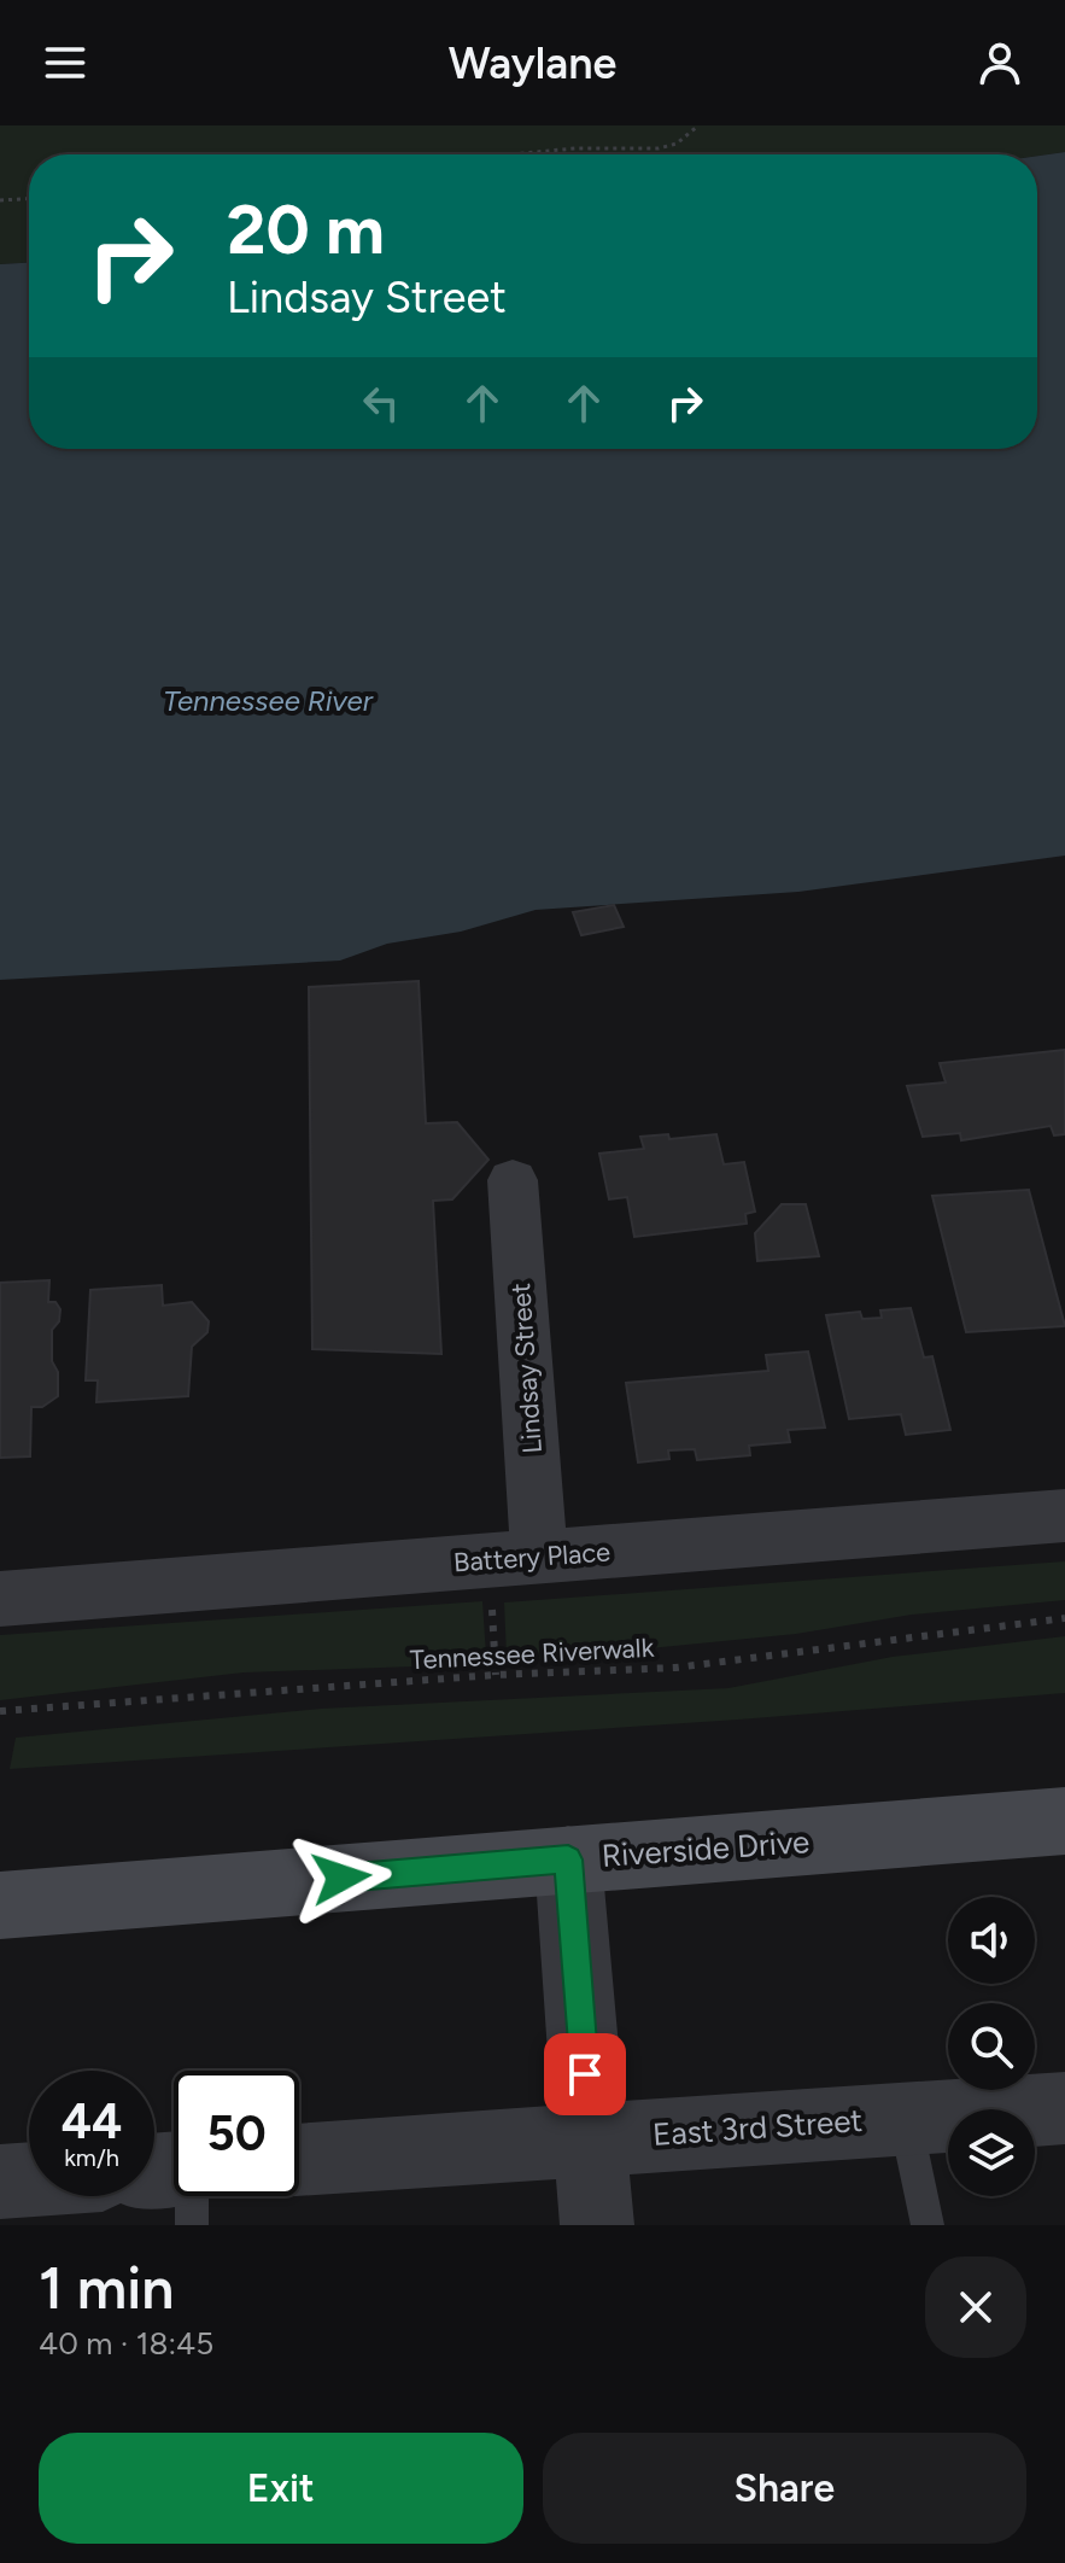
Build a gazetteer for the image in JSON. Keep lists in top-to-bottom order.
{
  "streets": {
    "main road": ["Riverside Drive"],
    "street": ["Lindsay Street", "Battery Place", "East 3rd Street"],
    "path": ["Tennessee Riverwalk"]
  },
  "crossings": [
    ["Lindsay Street", "Battery Place"]
  ],
  "water": ["Tennessee River"],
  "page": {
    "header": "Waylane",
    "turn": ["20 m", "Lindsay Street"],
    "speed": "44 km/h",
    "limit": "50",
    "heading": ["1 min", "40 m · 18:45"],
    "buttons": ["Exit", "Share"]
  }
}
